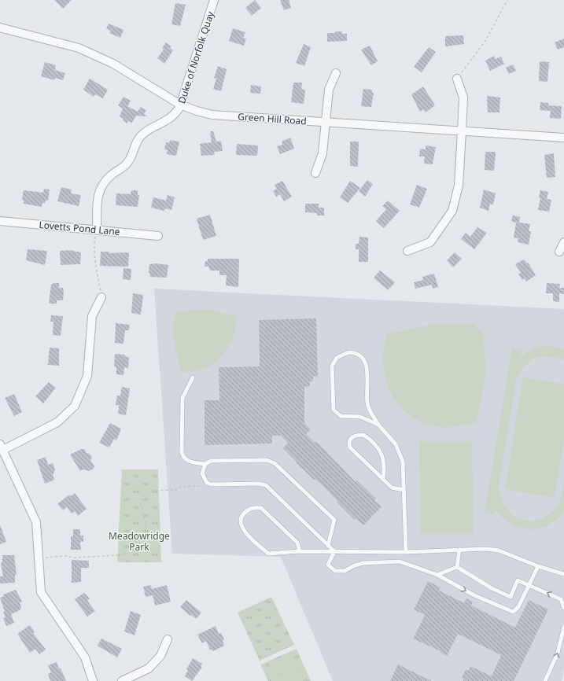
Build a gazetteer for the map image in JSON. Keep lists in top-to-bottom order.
{
  "streets": {
    "street": ["Duke of Norfolk Quay", "Green Hill Road", "Lovetts Pond Lane"]
  },
  "crossings": [
    ["Duke of Norfolk Quay", "Green Hill Road"],
    ["Duke of Norfolk Quay", "Lovetts Pond Lane"]
  ],
  "parks": ["Meadowridge Park"]
}
